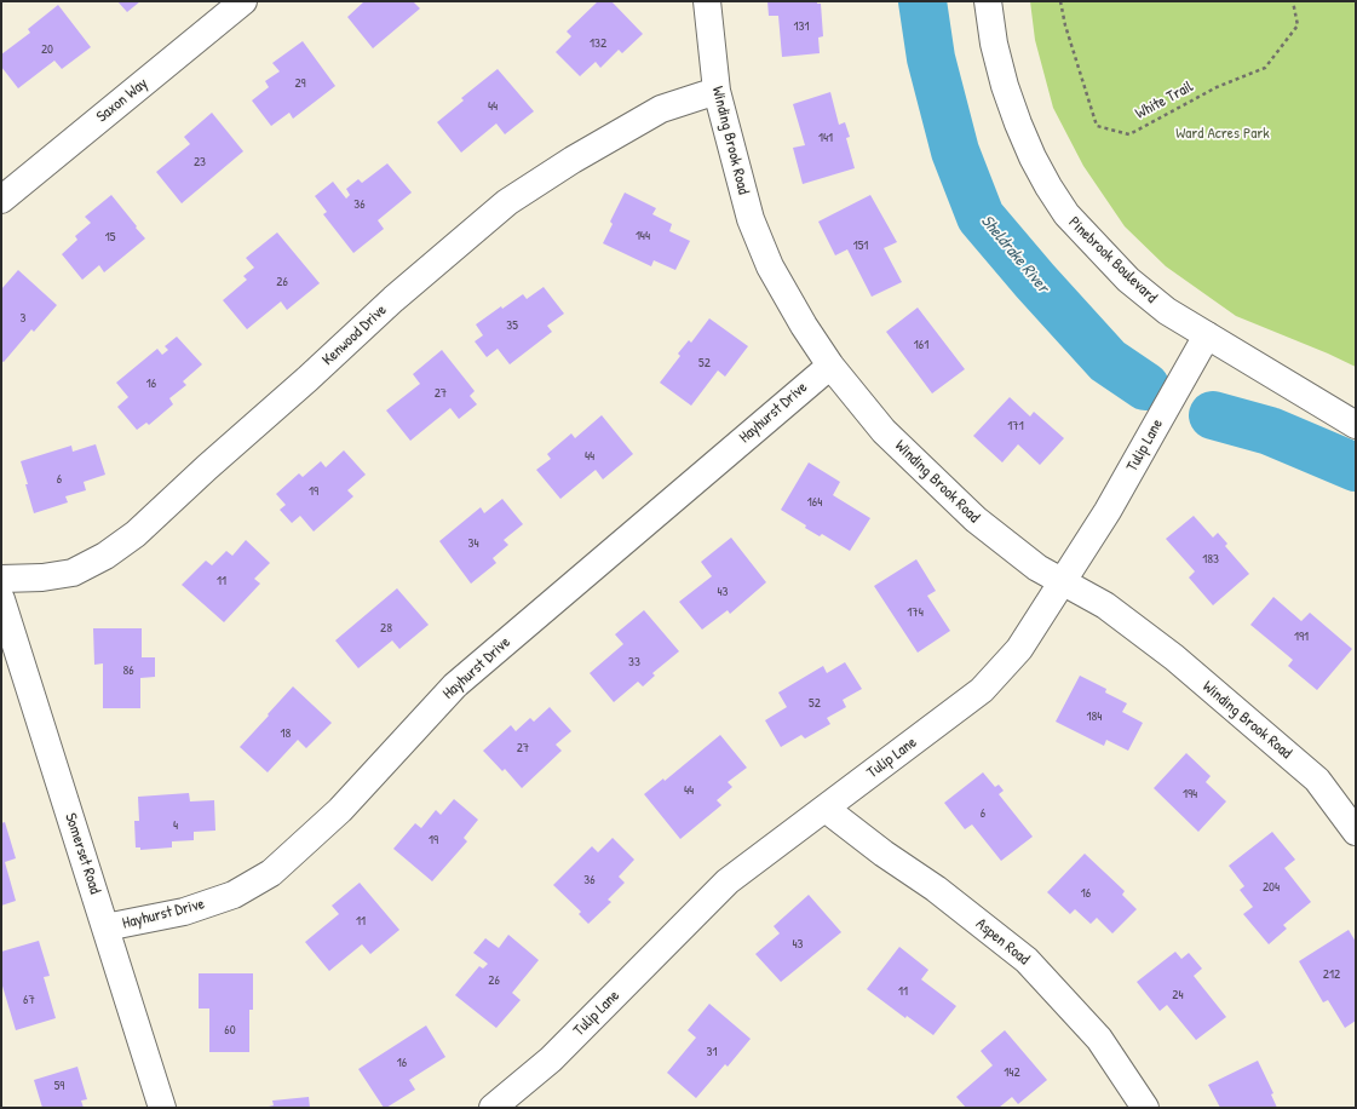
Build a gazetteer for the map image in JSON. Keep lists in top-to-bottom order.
{
  "streets": {
    "street": [
      "Saxon Way",
      "Winding Brook Road",
      "Pinebrook Boulevard",
      "Kenwood Drive",
      "Hayhurst Drive",
      "Tulip Lane",
      "Somerset Road",
      "Aspen Road"
    ],
    "path": ["White Trail"]
  },
  "crossings": [
    ["Winding Brook Road", "Kenwood Drive"],
    ["Winding Brook Road", "Hayhurst Drive"],
    ["Winding Brook Road", "Tulip Lane"],
    ["Pinebrook Boulevard", "Tulip Lane"],
    ["Hayhurst Drive", "Somerset Road"],
    ["Tulip Lane", "Aspen Road"]
  ],
  "water": ["Sheldrake River"],
  "parks": ["Ward Acres Park"],
  "house_numbers": [
    "131",
    "132",
    "20",
    "29",
    "44",
    "141",
    "23",
    "36",
    "144",
    "15",
    "151",
    "26",
    "3",
    "35",
    "161",
    "52",
    "16",
    "27",
    "171",
    "44",
    "6",
    "19",
    "164",
    "34",
    "183",
    "11",
    "43",
    "174",
    "28",
    "191",
    "33",
    "86",
    "52",
    "184",
    "18",
    "27",
    "44",
    "194",
    "6",
    "4",
    "19",
    "36",
    "204",
    "16",
    "11",
    "43",
    "212",
    "26",
    "11",
    "24",
    "67",
    "60",
    "31",
    "16",
    "142",
    "59"
  ]
}
